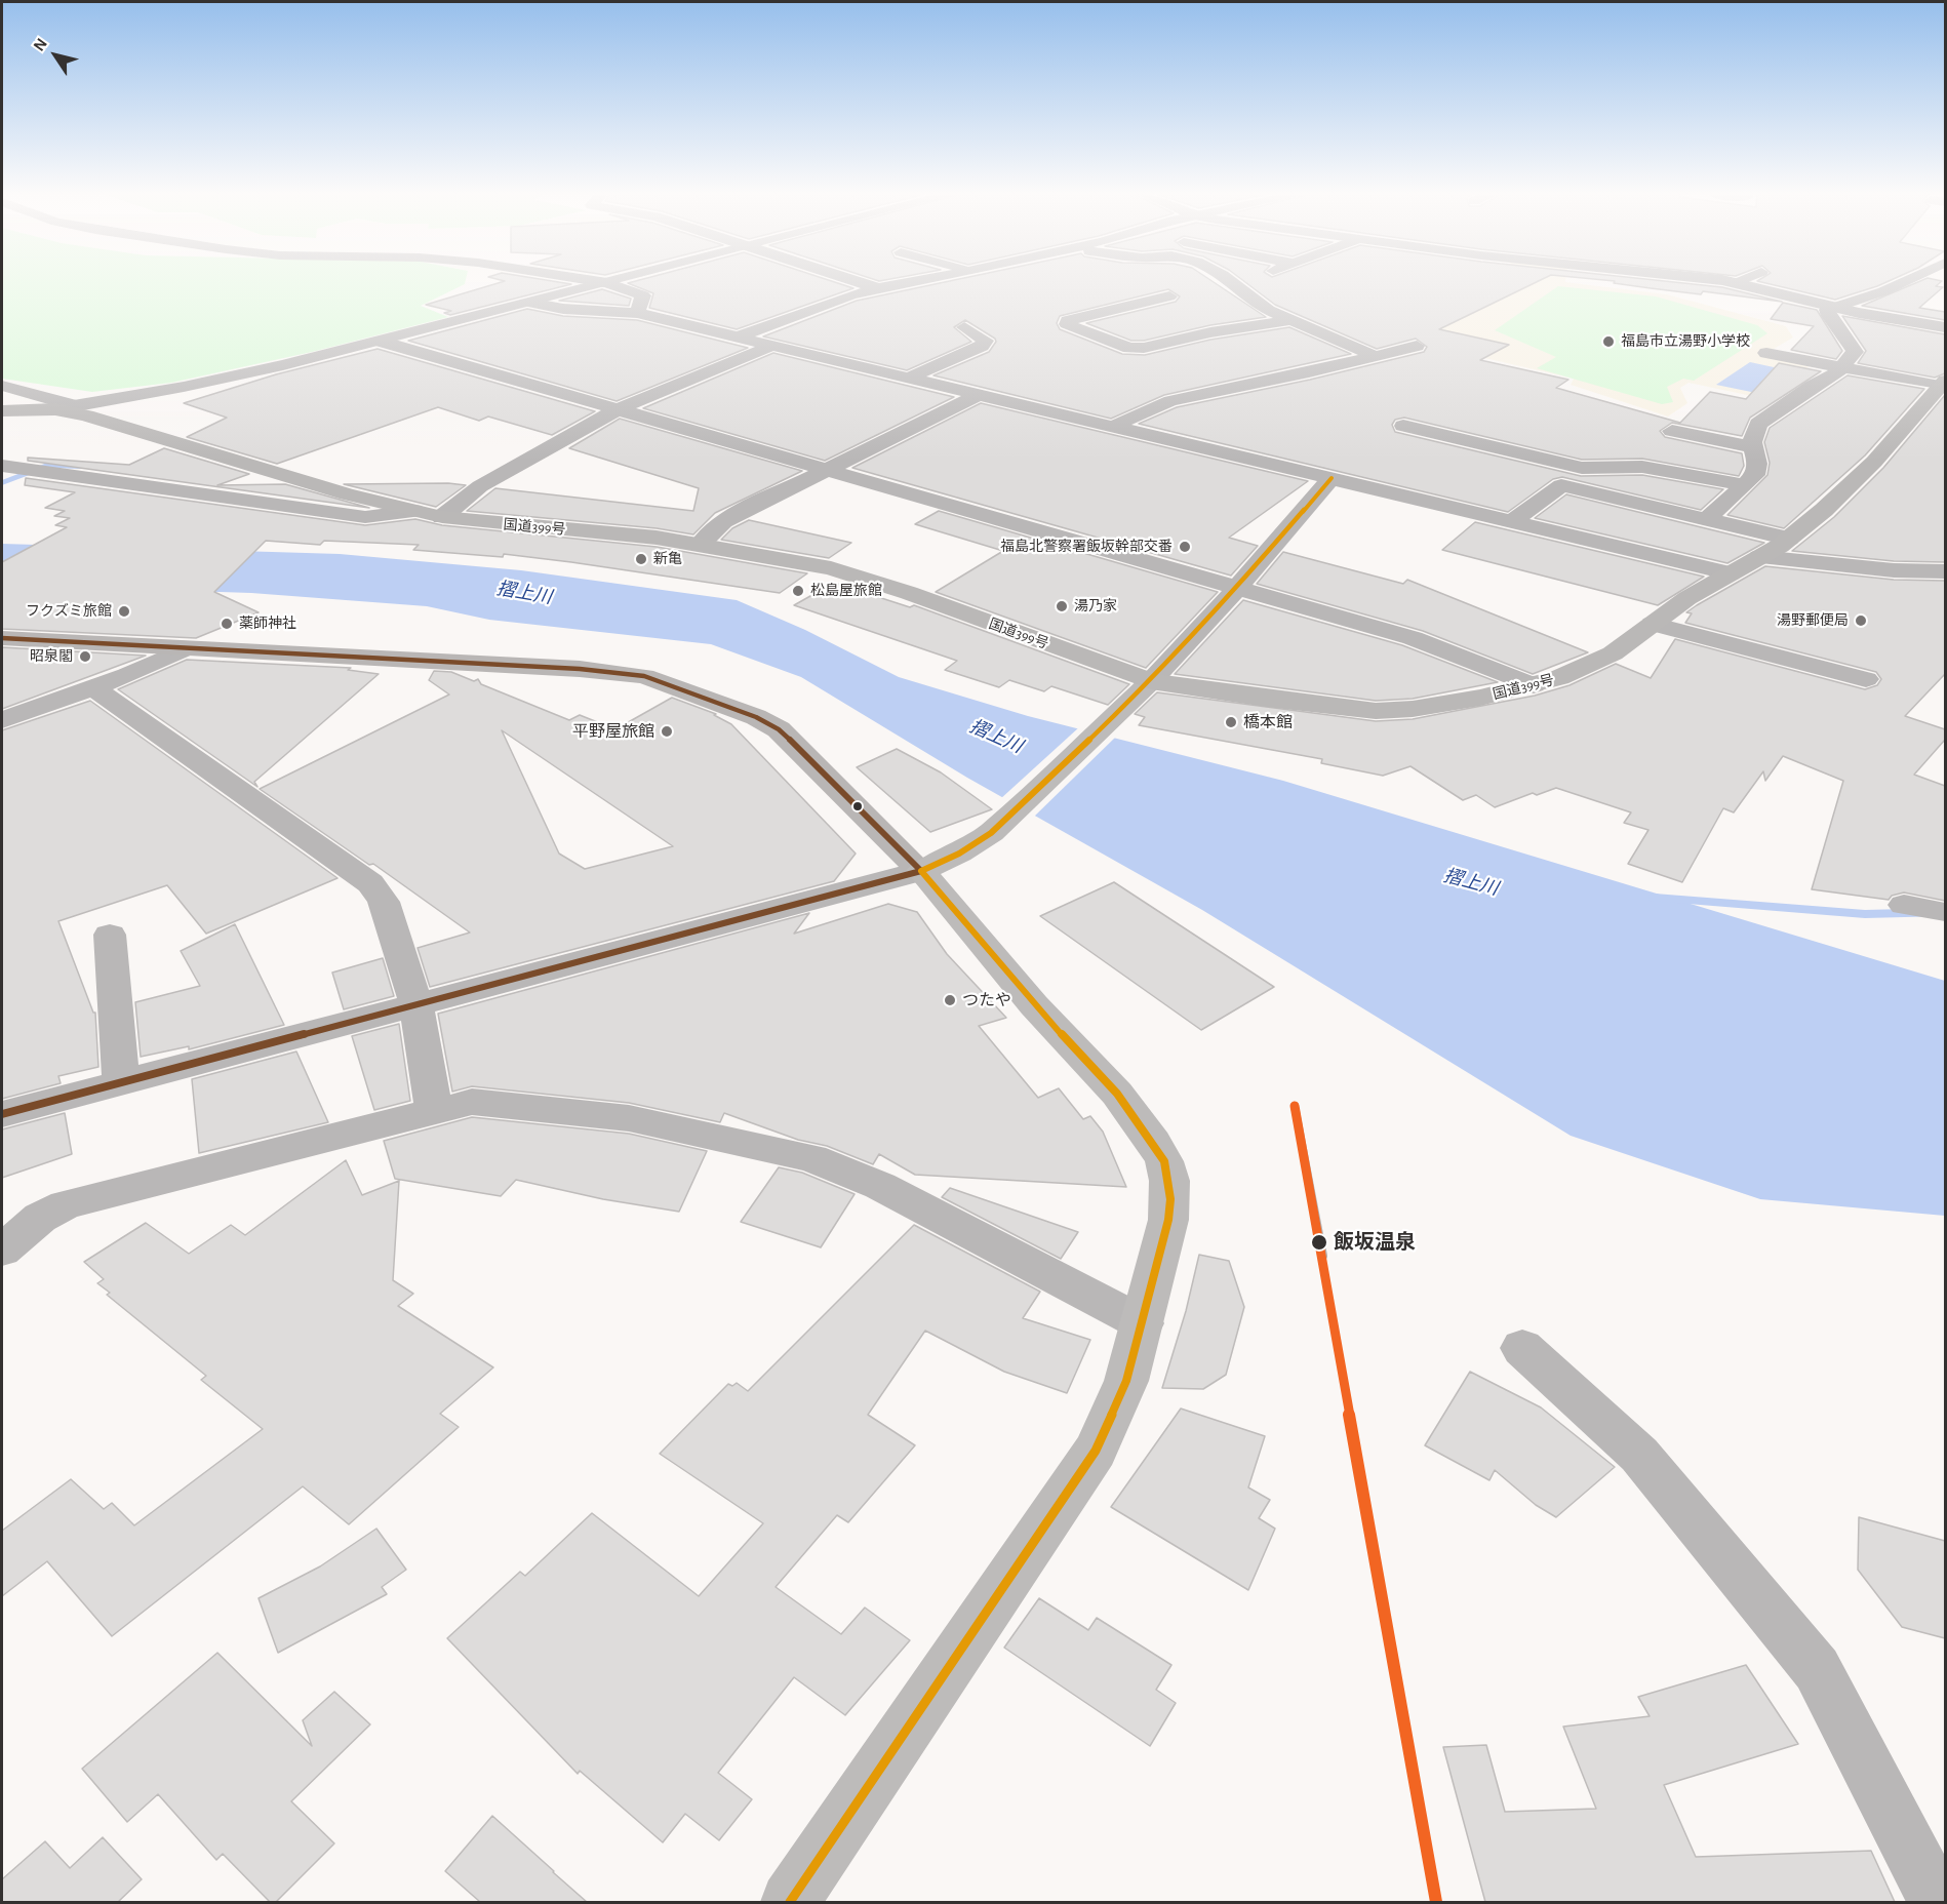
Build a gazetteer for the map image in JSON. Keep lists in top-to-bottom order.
{
  "streets": {
    "highway": ["国道399号"]
  },
  "water": ["摺上川"],
  "places": [
    "福島市立湯野小学校",
    "福島北警察署飯坂幹部交番",
    "新亀",
    "松島屋旅館",
    "湯乃家",
    "フクズミ旅館",
    "湯野郵便局",
    "薬師神社",
    "昭泉閣",
    "橋本館",
    "平野屋旅館",
    "つたや",
    "飯坂温泉"
  ],
  "north": "top left"
}
